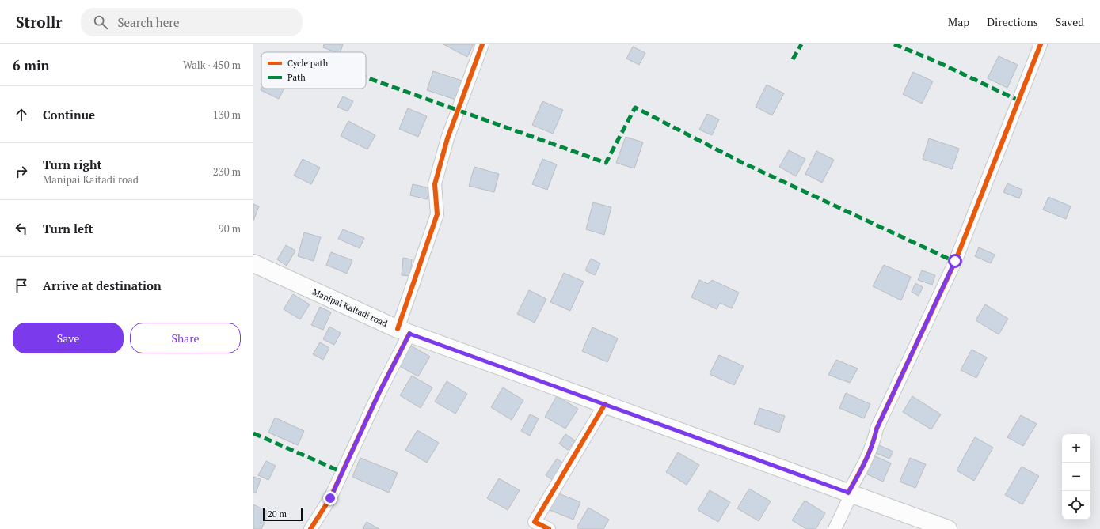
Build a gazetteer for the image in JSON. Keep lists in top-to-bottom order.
{
  "streets": {
    "main road": ["Manipai Kaitadi road"]
  },
  "legend": ["Cycle path", "Path"],
  "scale_bar": "20 m",
  "page": {
    "header": "Strollr",
    "search": "Search here",
    "nav": ["Map", "Directions", "Saved"],
    "heading": ["6 min", "Walk · 450 m"],
    "list": [
      ["Continue", "130 m"],
      ["Turn right", "Manipai Kaitadi road", "230 m"],
      ["Turn left", "90 m"],
      "Arrive at destination"
    ],
    "buttons": ["Save", "Share"],
    "map_buttons": ["+", "−"],
    "scale": "20 m"
  }
}
